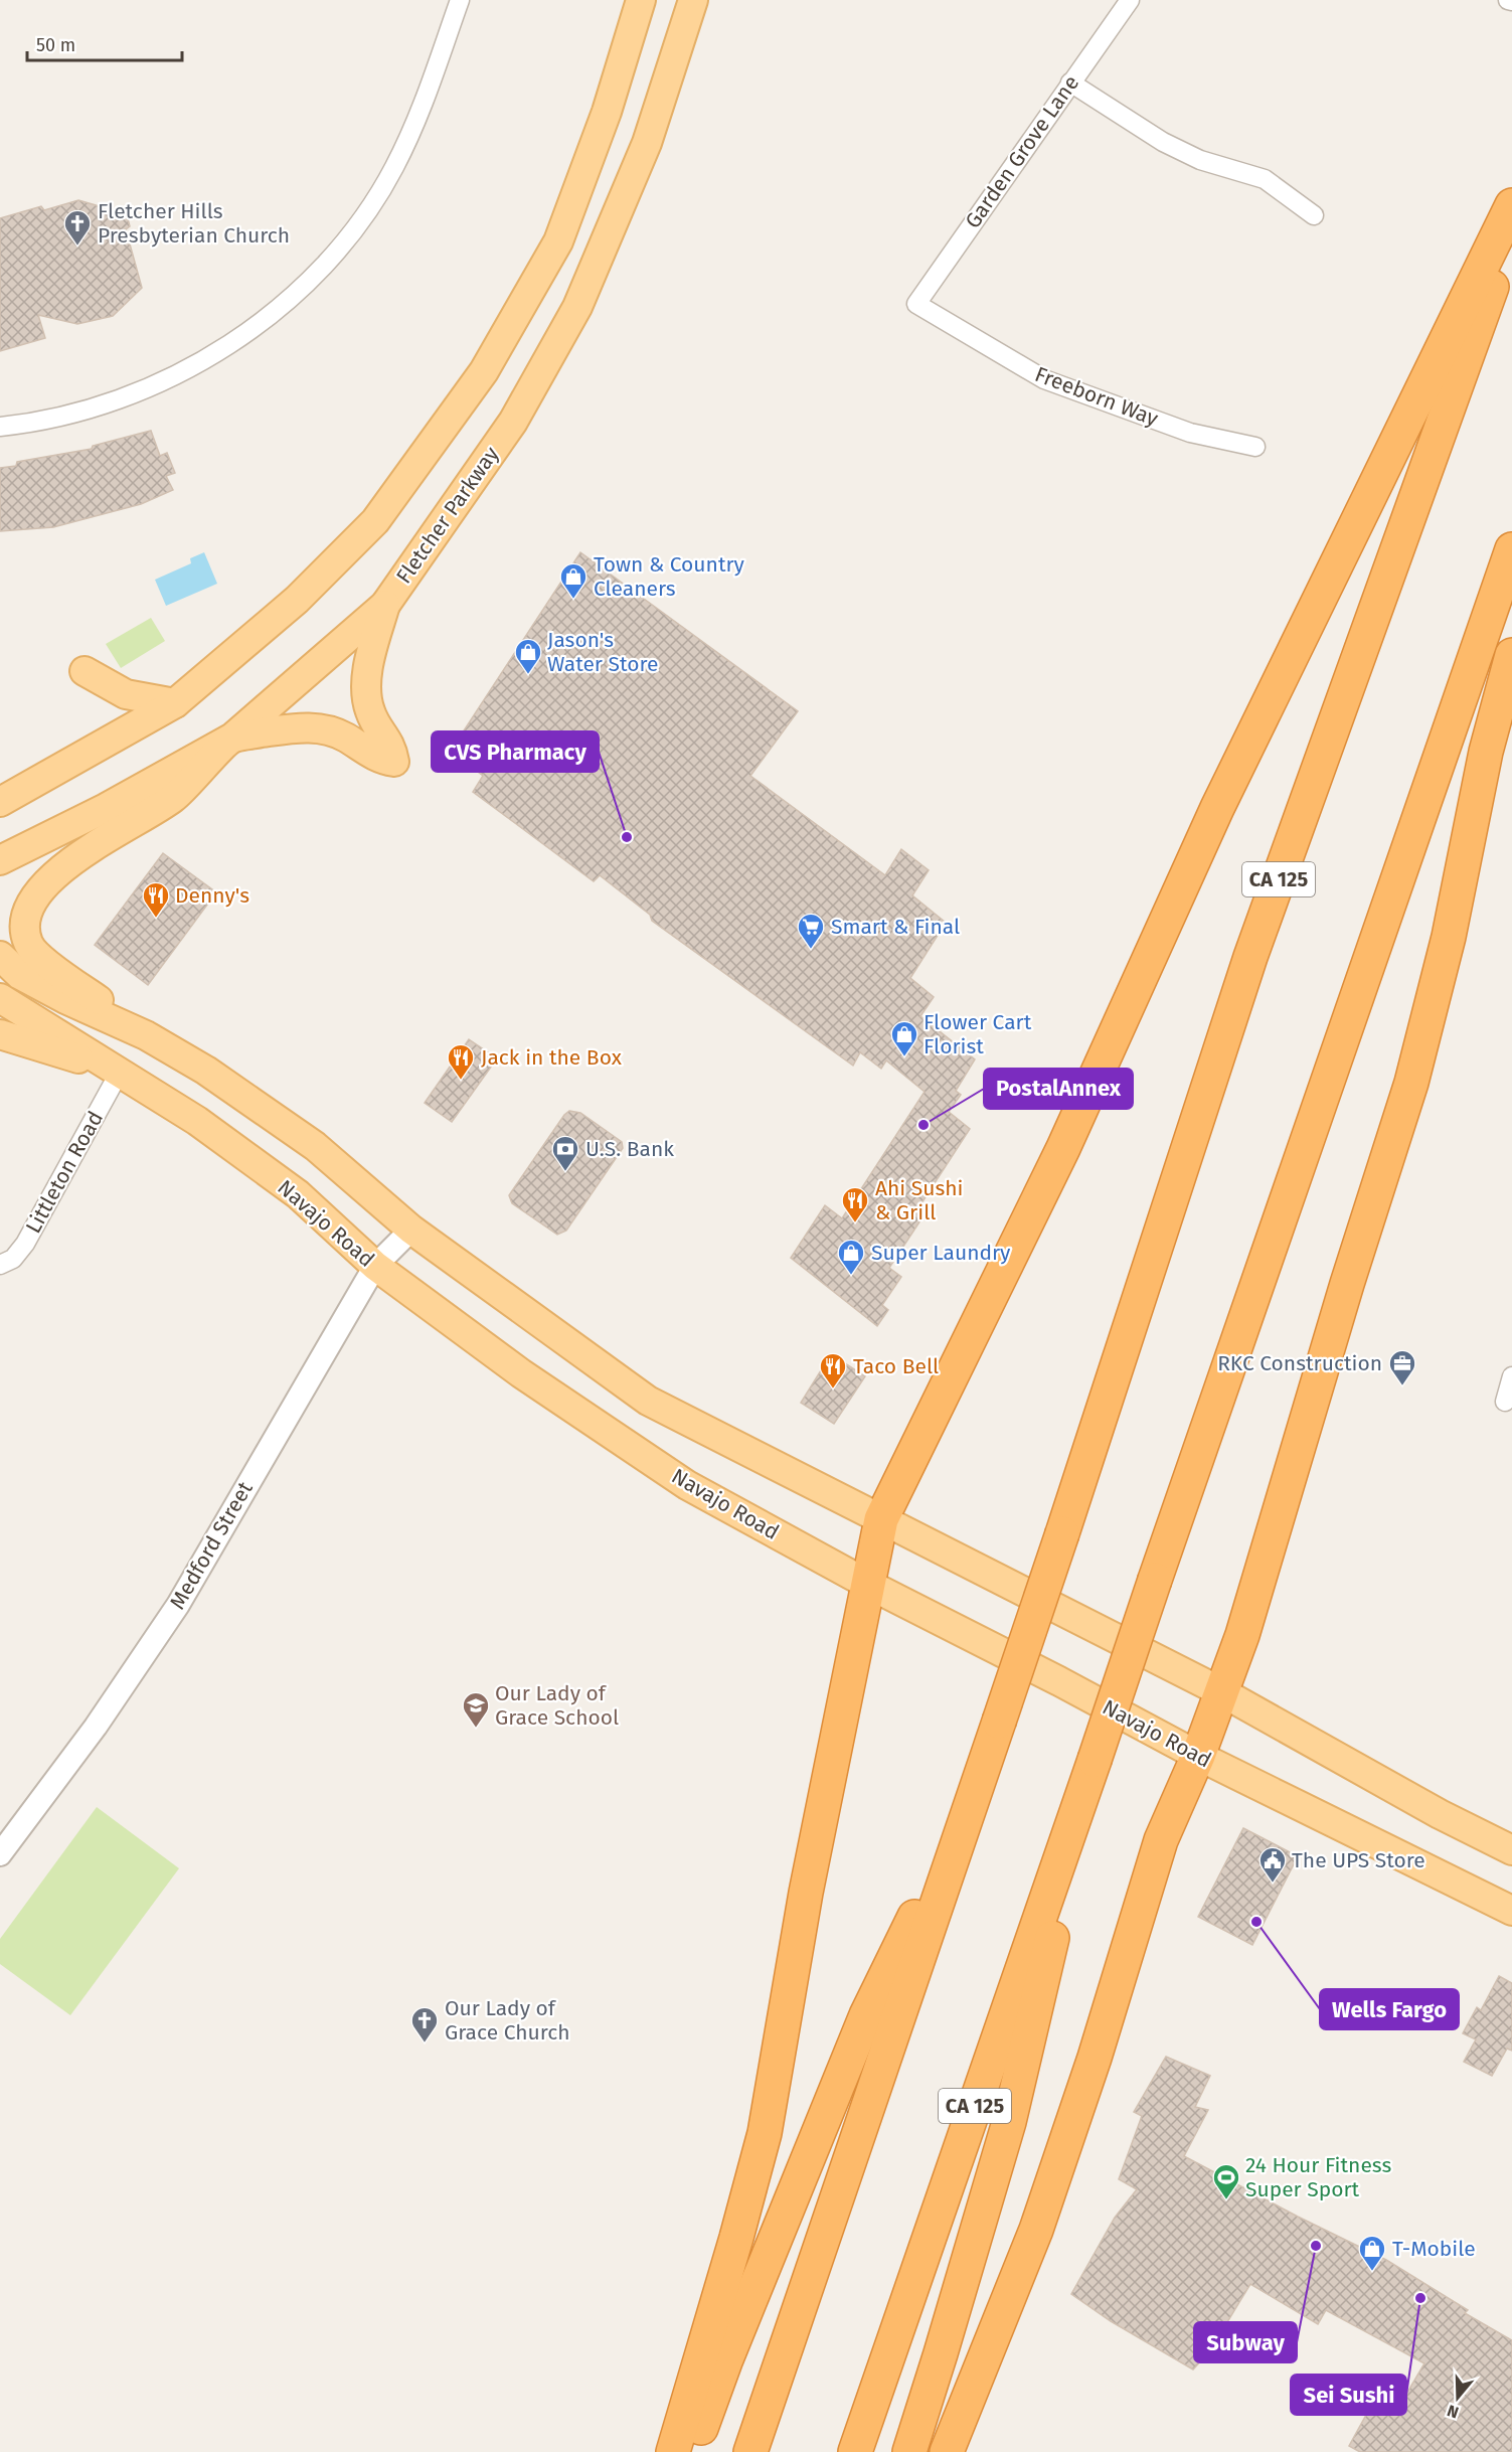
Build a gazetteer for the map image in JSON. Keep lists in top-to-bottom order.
{
  "streets": {
    "highway": ["CA 125"],
    "main road": ["Fletcher Parkway", "Navajo Road"],
    "street": [
      "Garden Grove Lane",
      "Freeborn Way",
      "Littleton Road",
      "Medford Street"
    ]
  },
  "crossings": [
    ["Garden Grove Lane", "Freeborn Way"],
    ["Littleton Road", "Navajo Road"],
    ["Navajo Road", "Medford Street"]
  ],
  "places": {
    "church": ["Fletcher Hills Presbyterian Church", "Our Lady of Grace Church"],
    "shop": [
      "Town & Country Cleaners",
      "Jason's Water Store",
      "Flower Cart Florist",
      "Super Laundry",
      "T-Mobile"
    ],
    "other": [
      "CVS Pharmacy",
      "PostalAnnex",
      "Wells Fargo",
      "Subway",
      "Sei Sushi"
    ],
    "restaurant": [
      "Denny's",
      "Jack in the Box",
      "Ahi Sushi & Grill",
      "Taco Bell"
    ],
    "supermarket": ["Smart & Final"],
    "bank": ["U.S. Bank"],
    "office": ["RKC Construction"],
    "school or university": ["Our Lady of Grace School"],
    "public building": ["The UPS Store"],
    "sports": ["24 Hour Fitness Super Sport"]
  },
  "scale_bar": "50 m",
  "north": "bottom"
}
